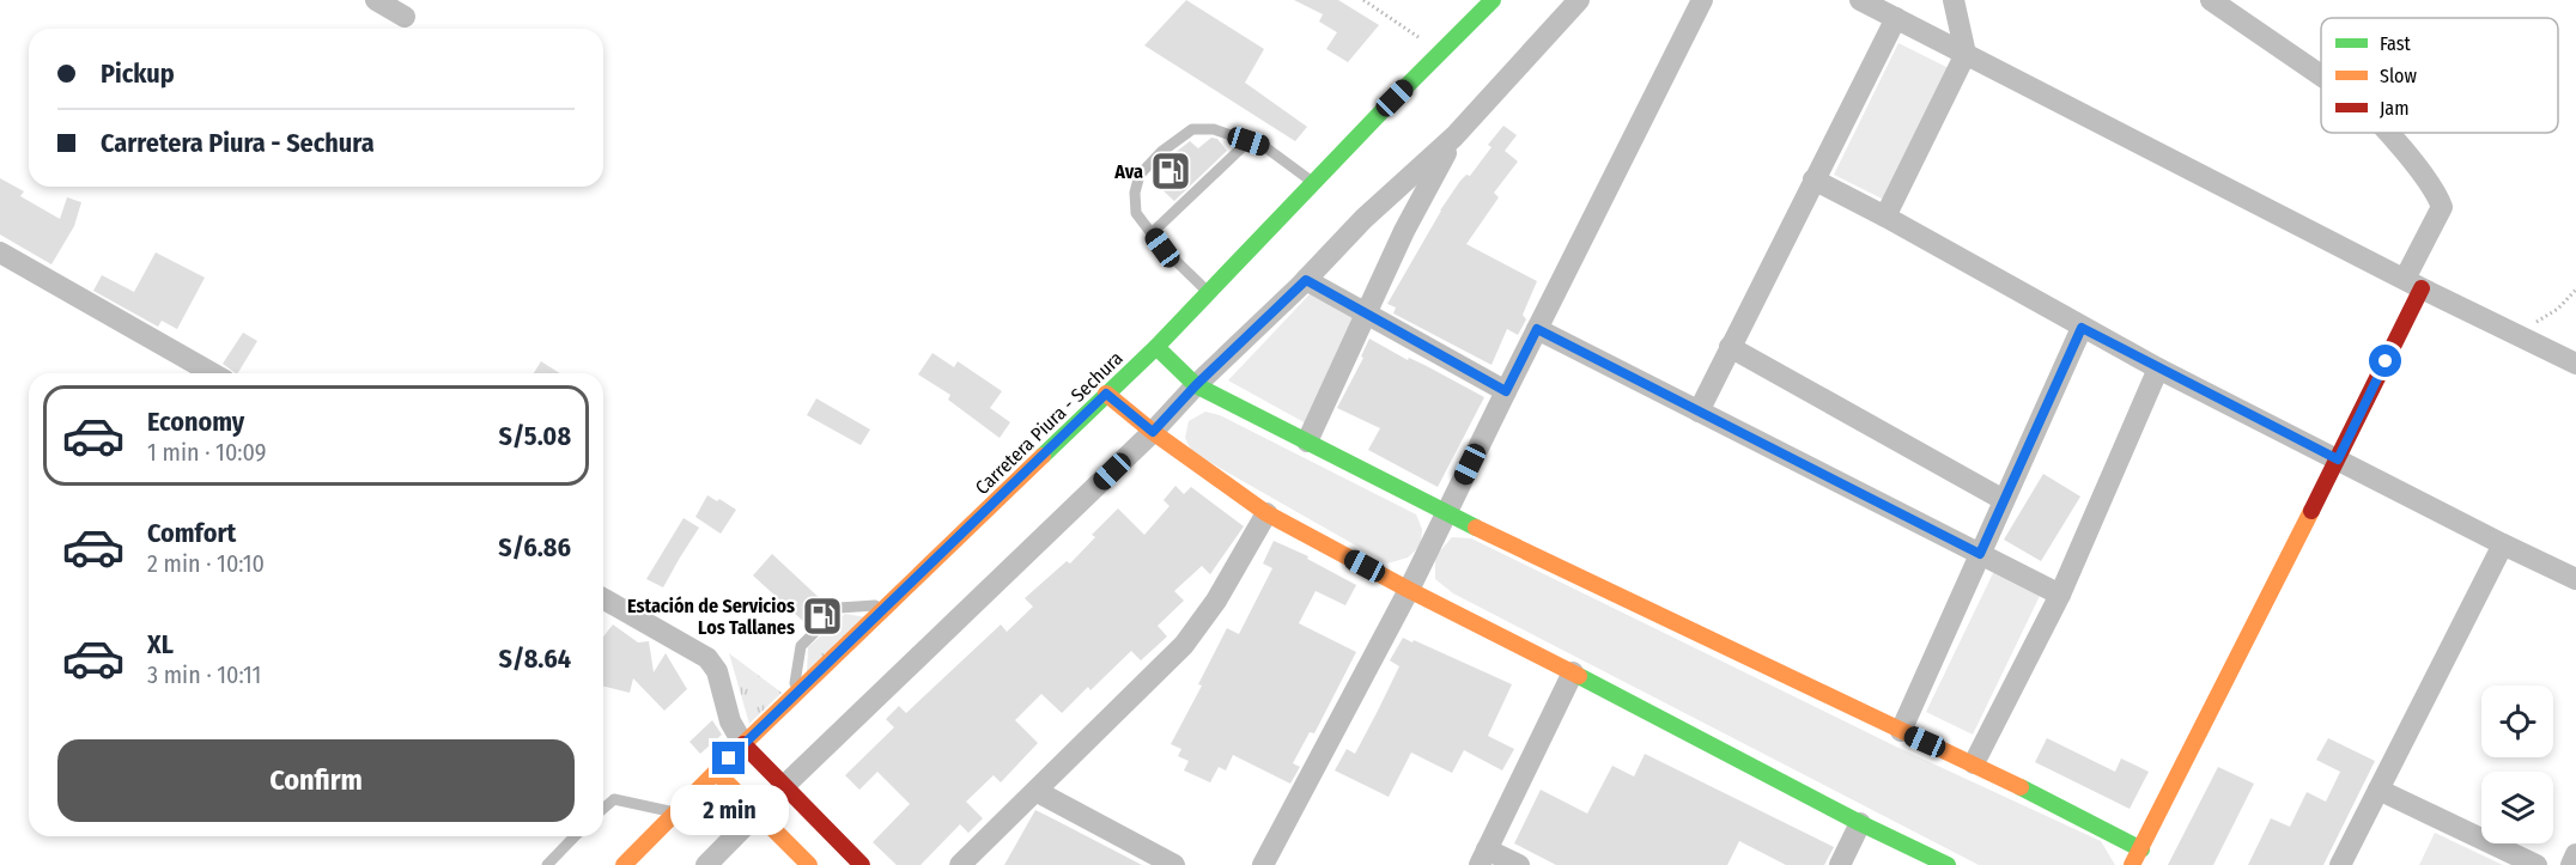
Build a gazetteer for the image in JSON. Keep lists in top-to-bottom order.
{
  "streets": {
    "street": ["Carretera Piura - Sechura"]
  },
  "places": {
    "fuel station": ["Ava", "Estación de Servicios Los Tallanes"]
  },
  "legend": ["Fast", "Slow", "Jam"],
  "page": {
    "banner": ["Pickup", "Carretera Piura - Sechura"],
    "list": [
      {
        "name": "Economy",
        "note": "1 min · 10:09",
        "value": "S/5.08"
      },
      {
        "name": "Comfort",
        "note": "2 min · 10:10",
        "value": "S/6.86"
      },
      {
        "name": "XL",
        "note": "3 min · 10:11",
        "value": "S/8.64"
      }
    ],
    "buttons": "Confirm",
    "bubble": "2 min"
  }
}
